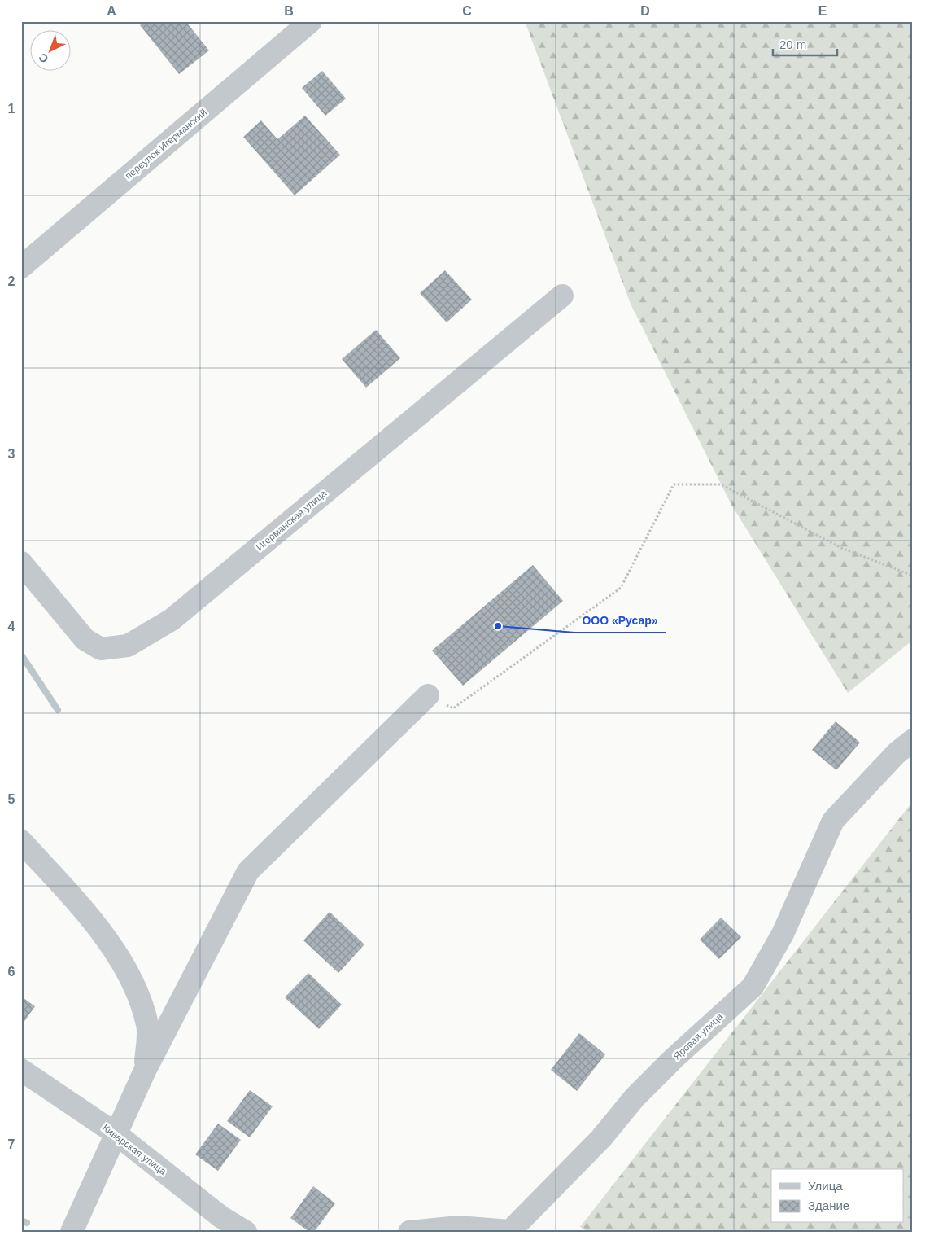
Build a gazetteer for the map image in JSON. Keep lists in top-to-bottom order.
{
  "streets": {
    "street": [
      "переулок Игерманский",
      "Игерманская улица",
      "Яровая улица",
      "Киварская улица"
    ]
  },
  "places": ["ООО «Русар»"],
  "legend": ["Улица", "Здание"],
  "scale_bar": "20 m",
  "north": "bottom left",
  "grid": {
    "columns": [
      "A",
      "B",
      "C",
      "D",
      "E"
    ],
    "rows": [
      "1",
      "2",
      "3",
      "4",
      "5",
      "6",
      "7"
    ]
  }
}
